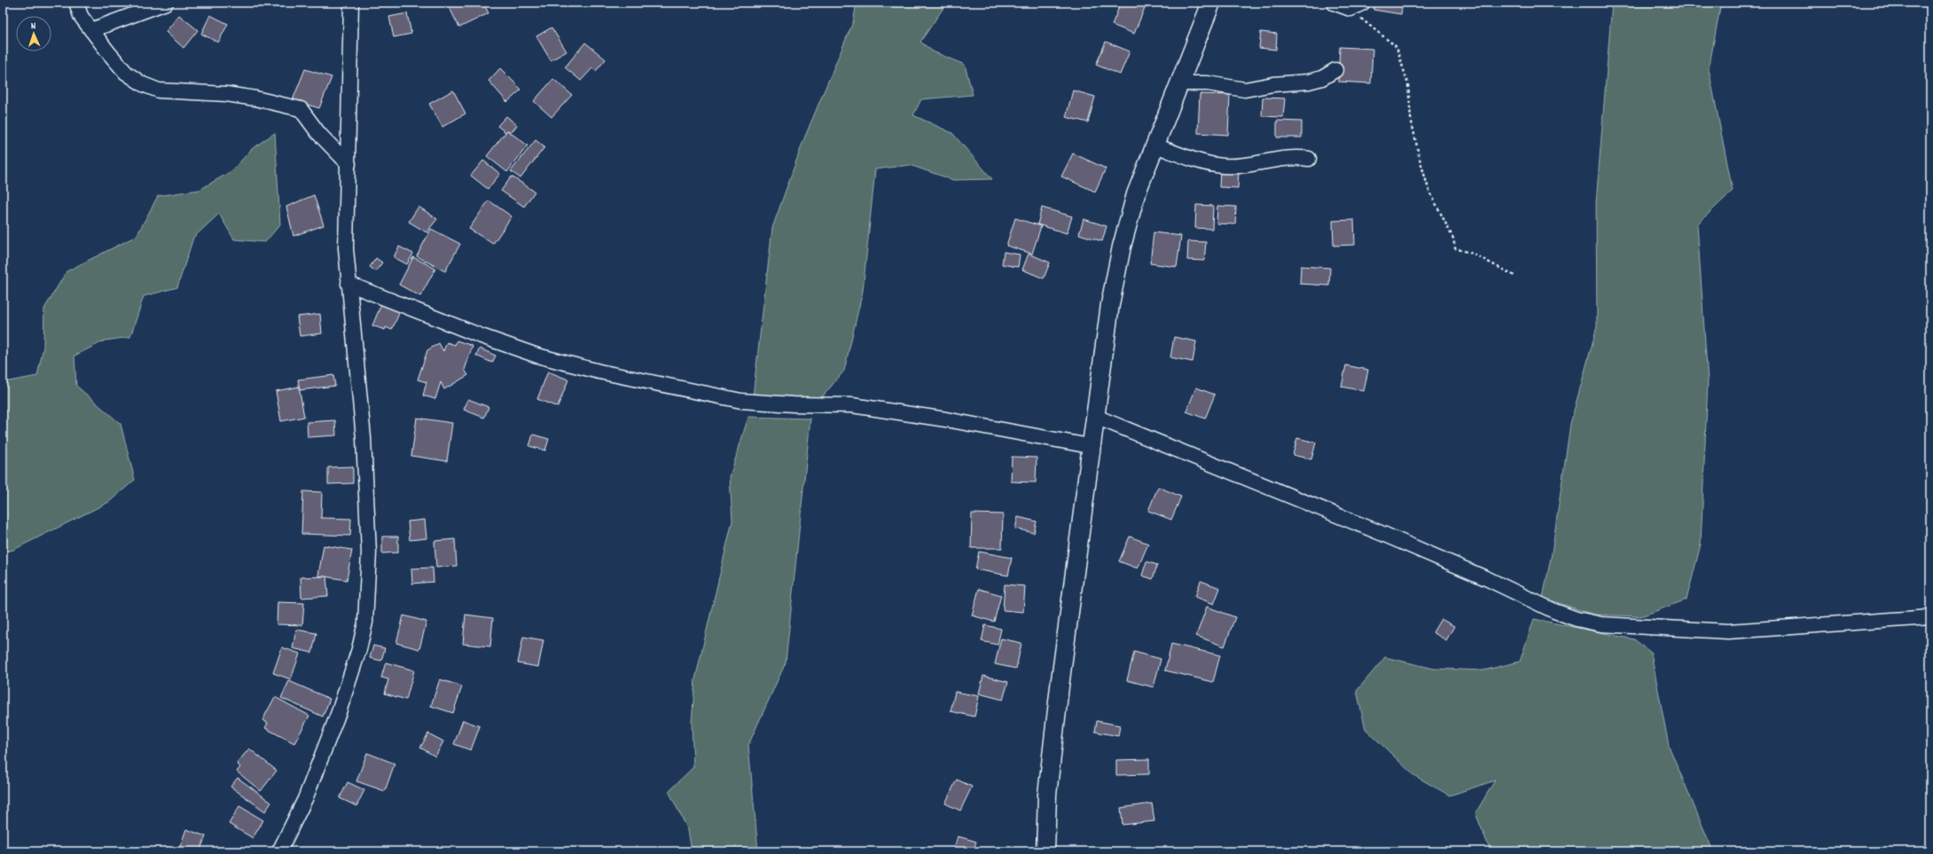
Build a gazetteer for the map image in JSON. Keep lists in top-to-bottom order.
{
  "north": "top"
}
